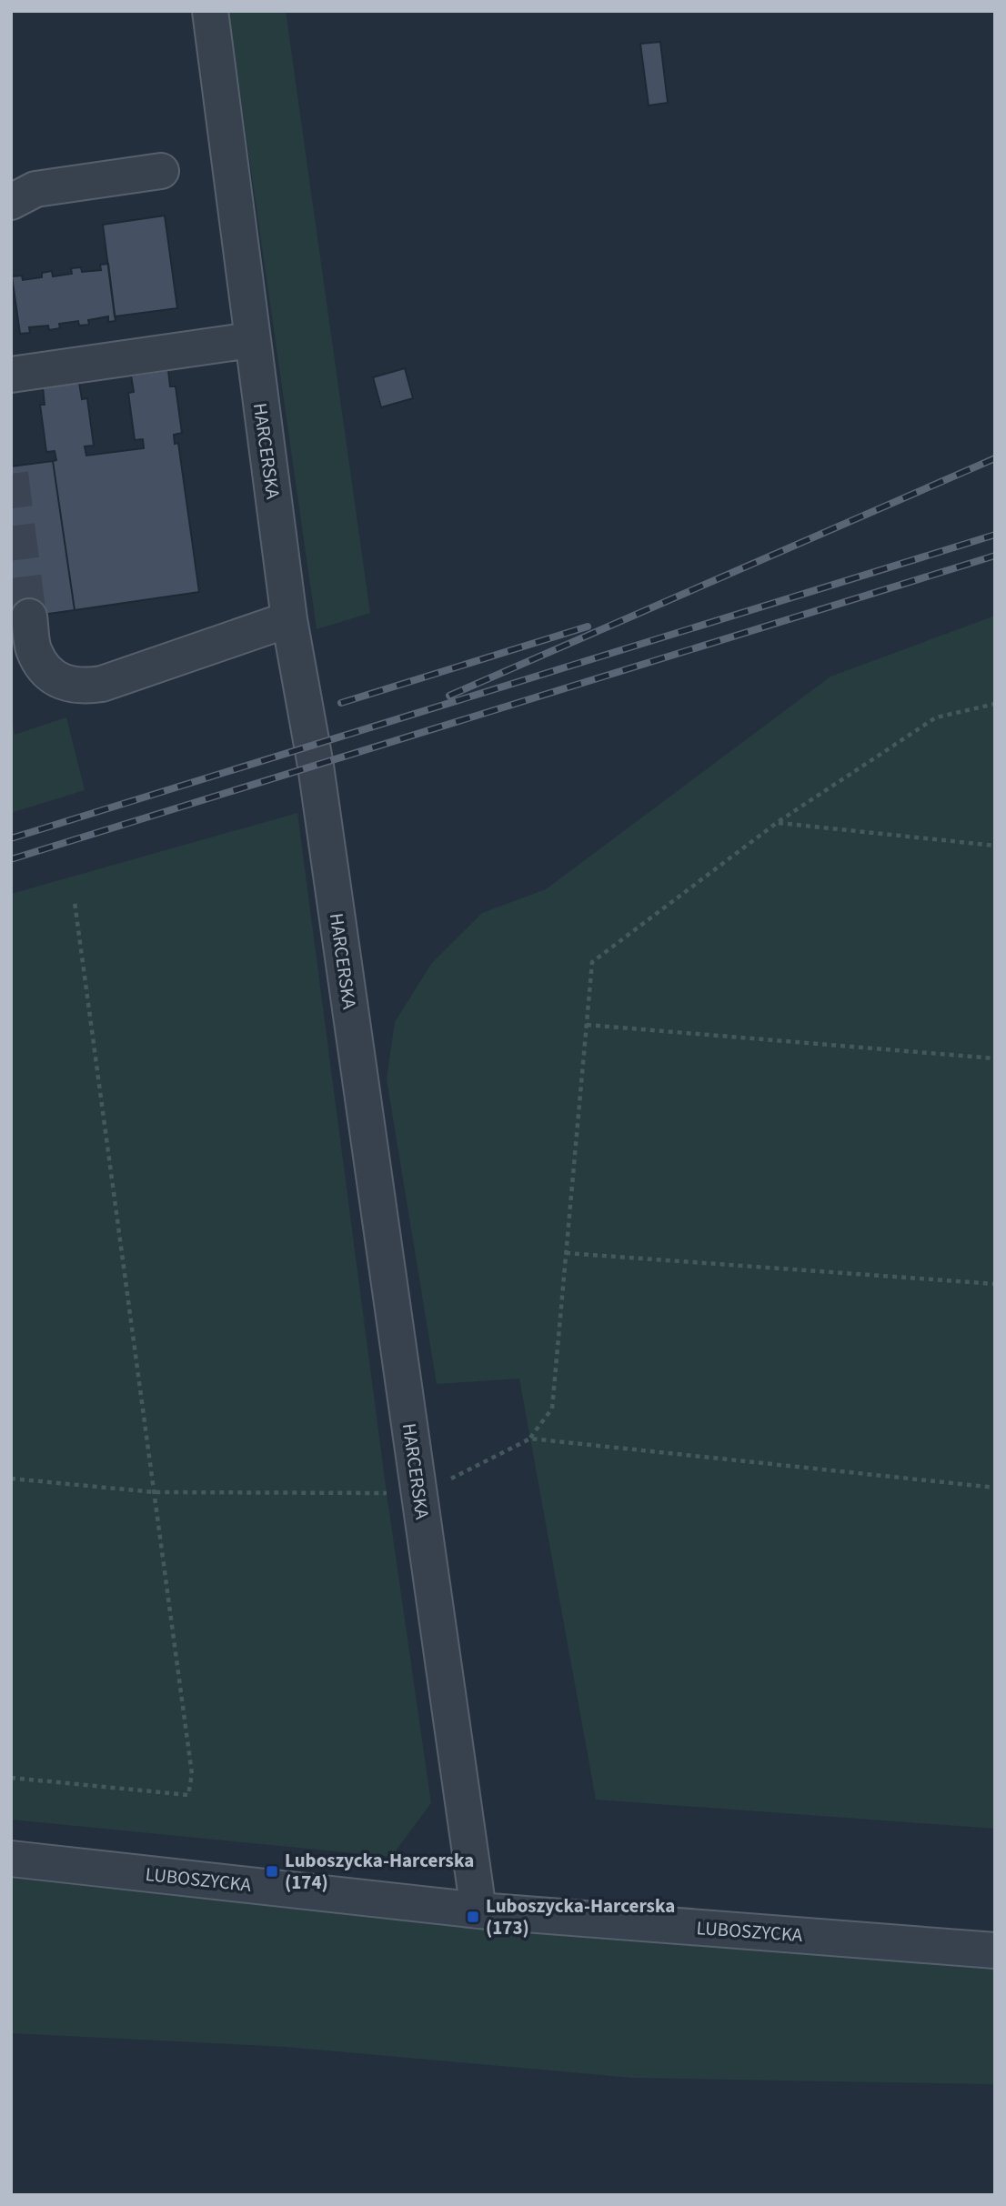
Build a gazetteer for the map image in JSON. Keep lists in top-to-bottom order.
{
  "streets": {
    "street": ["HARCERSKA", "LUBOSZYCKA"]
  },
  "crossings": [
    ["HARCERSKA", "LUBOSZYCKA"]
  ],
  "places": {
    "transit": ["Luboszycka-Harcerska (174)", "Luboszycka-Harcerska (173)"]
  }
}
